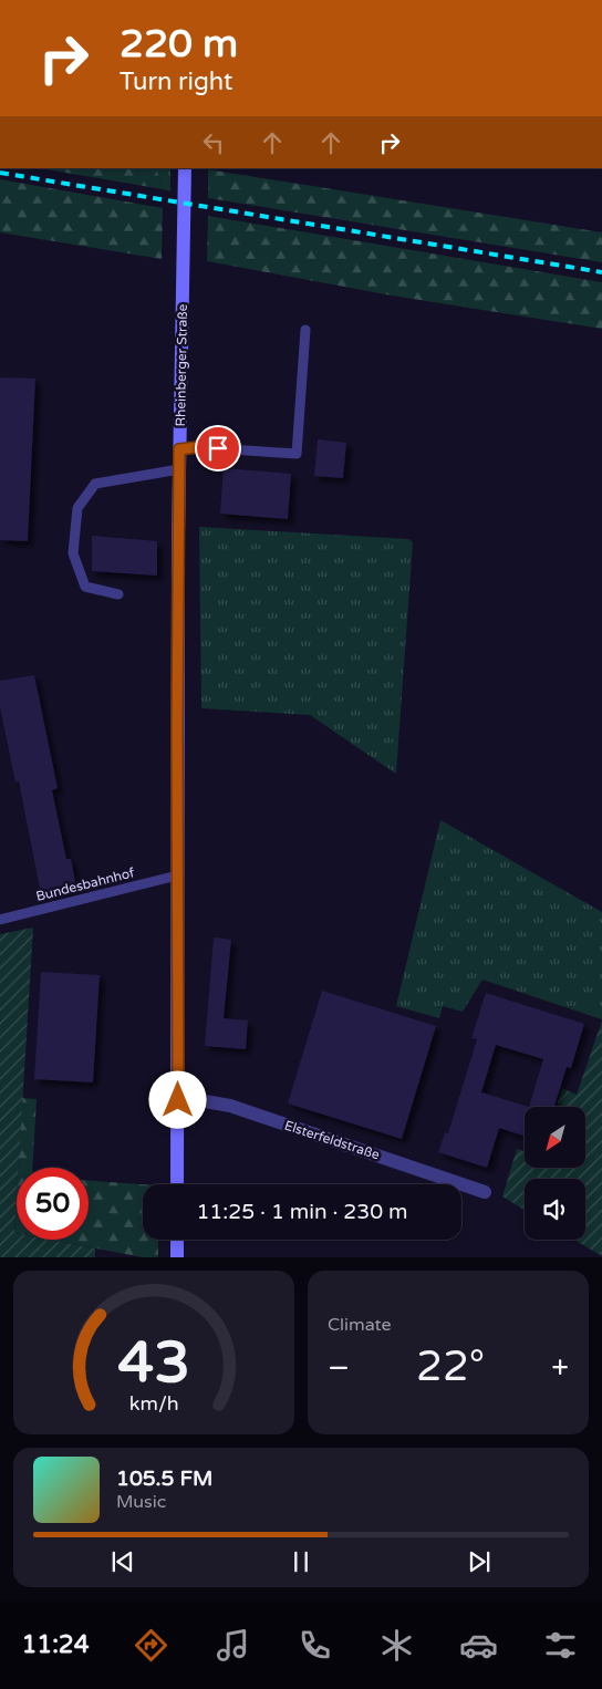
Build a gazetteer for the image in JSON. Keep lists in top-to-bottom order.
{
  "streets": {
    "main road": ["Rheinberger Straße"],
    "street": ["Elsterfeldstraße"],
    "lane": ["Bundesbahnhof"]
  },
  "crossings": [
    ["Rheinberger Straße", "Bundesbahnhof"],
    ["Rheinberger Straße", "Elsterfeldstraße"]
  ],
  "north": "bottom left",
  "page": {
    "turn": ["220 m", "Turn right"],
    "limit": "50",
    "trip": "11:25 · 1 min · 230 m",
    "tile": "Climate",
    "heat": ["−", "22°", "+"],
    "song": ["105.5 FM", "Music"],
    "tabs": "11:24",
    "gauge": ["43", "km/h"]
  }
}
